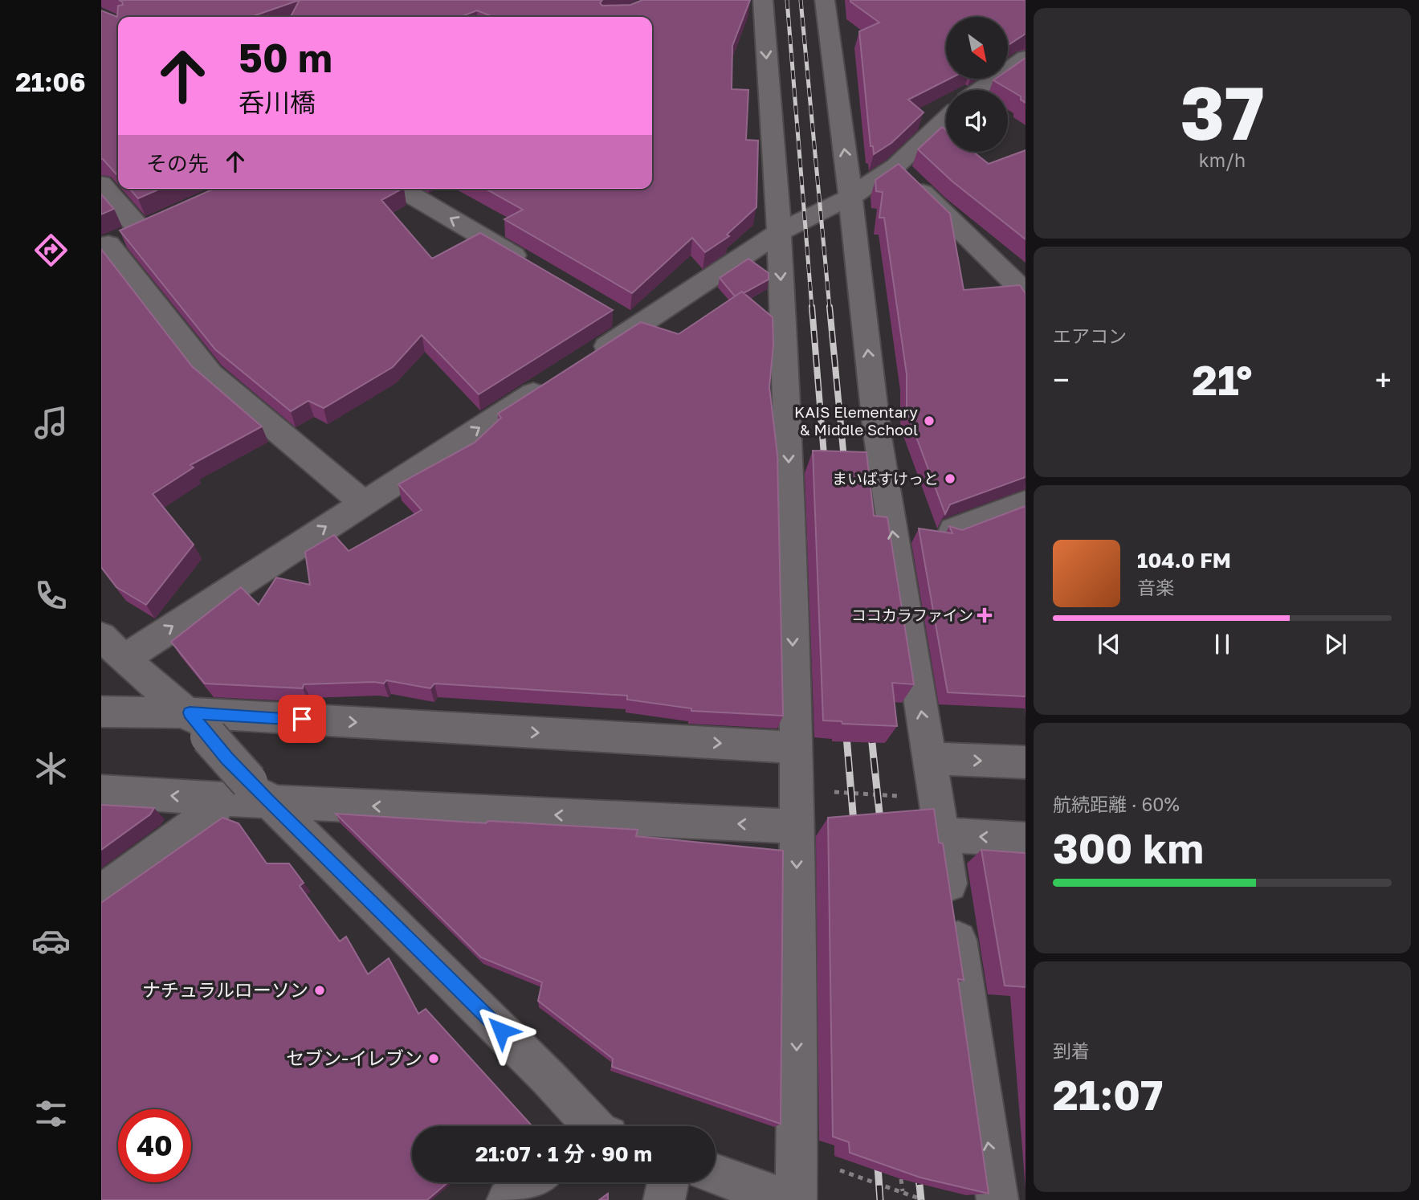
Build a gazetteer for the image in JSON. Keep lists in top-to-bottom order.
{
  "places": {
    "other": [
      "KAIS Elementary & Middle School",
      "まいばすけっと",
      "ナチュラルローソン",
      "セブン-イレブン"
    ],
    "health": ["ココカラファイン"]
  },
  "north": "bottom right",
  "page": {
    "tabs": "21:06",
    "tile": [
      ["37", "km/h"],
      "エアコン",
      ["航続距離 · 60%", "300 km"],
      ["到着", "21:07"]
    ],
    "turn": ["50 m", "呑川橋"],
    "then": "その先",
    "heat": ["−", "21°", "+"],
    "song": ["104.0 FM", "音楽"],
    "limit": "40",
    "trip": "21:07 · 1 分 · 90 m"
  }
}
